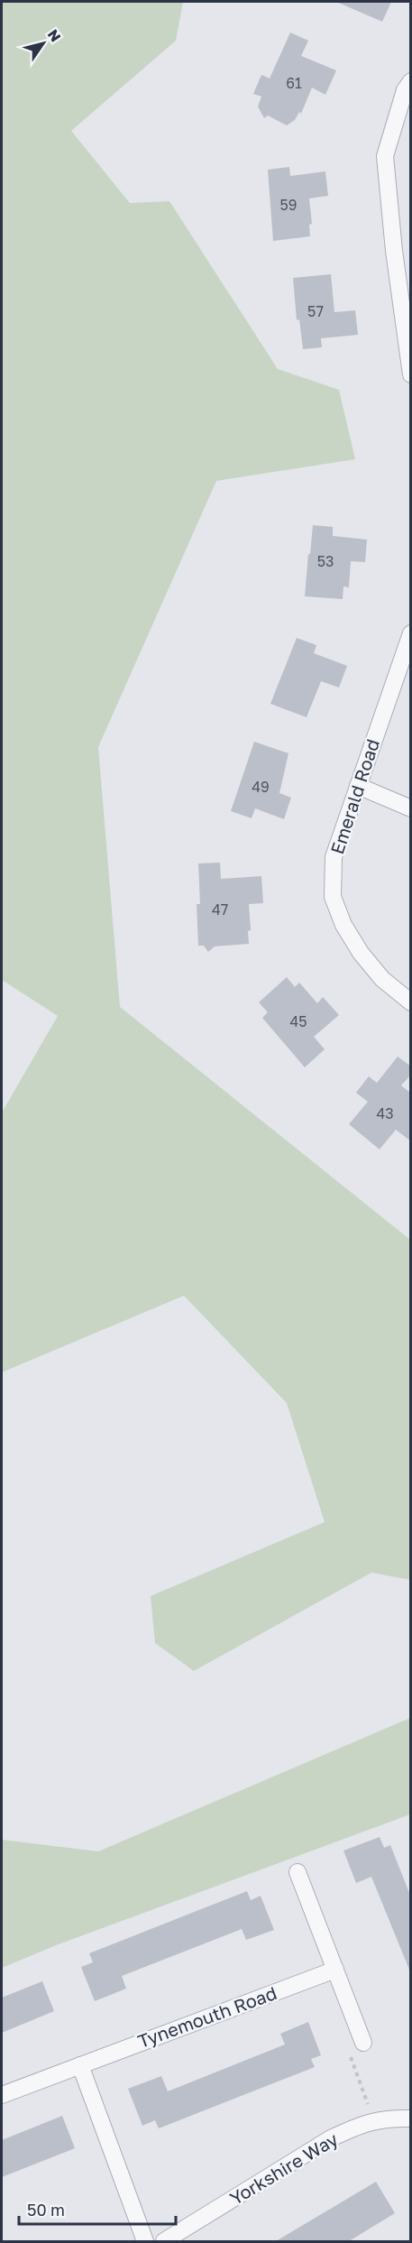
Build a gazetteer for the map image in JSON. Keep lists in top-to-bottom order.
{
  "streets": {
    "street": ["Emerald Road", "Tynemouth Road", "Yorkshire Way"]
  },
  "house_numbers": [
    "61",
    "59",
    "57",
    "53",
    "49",
    "47",
    "45",
    "43"
  ],
  "scale_bar": "50 m",
  "north": "top right"
}
